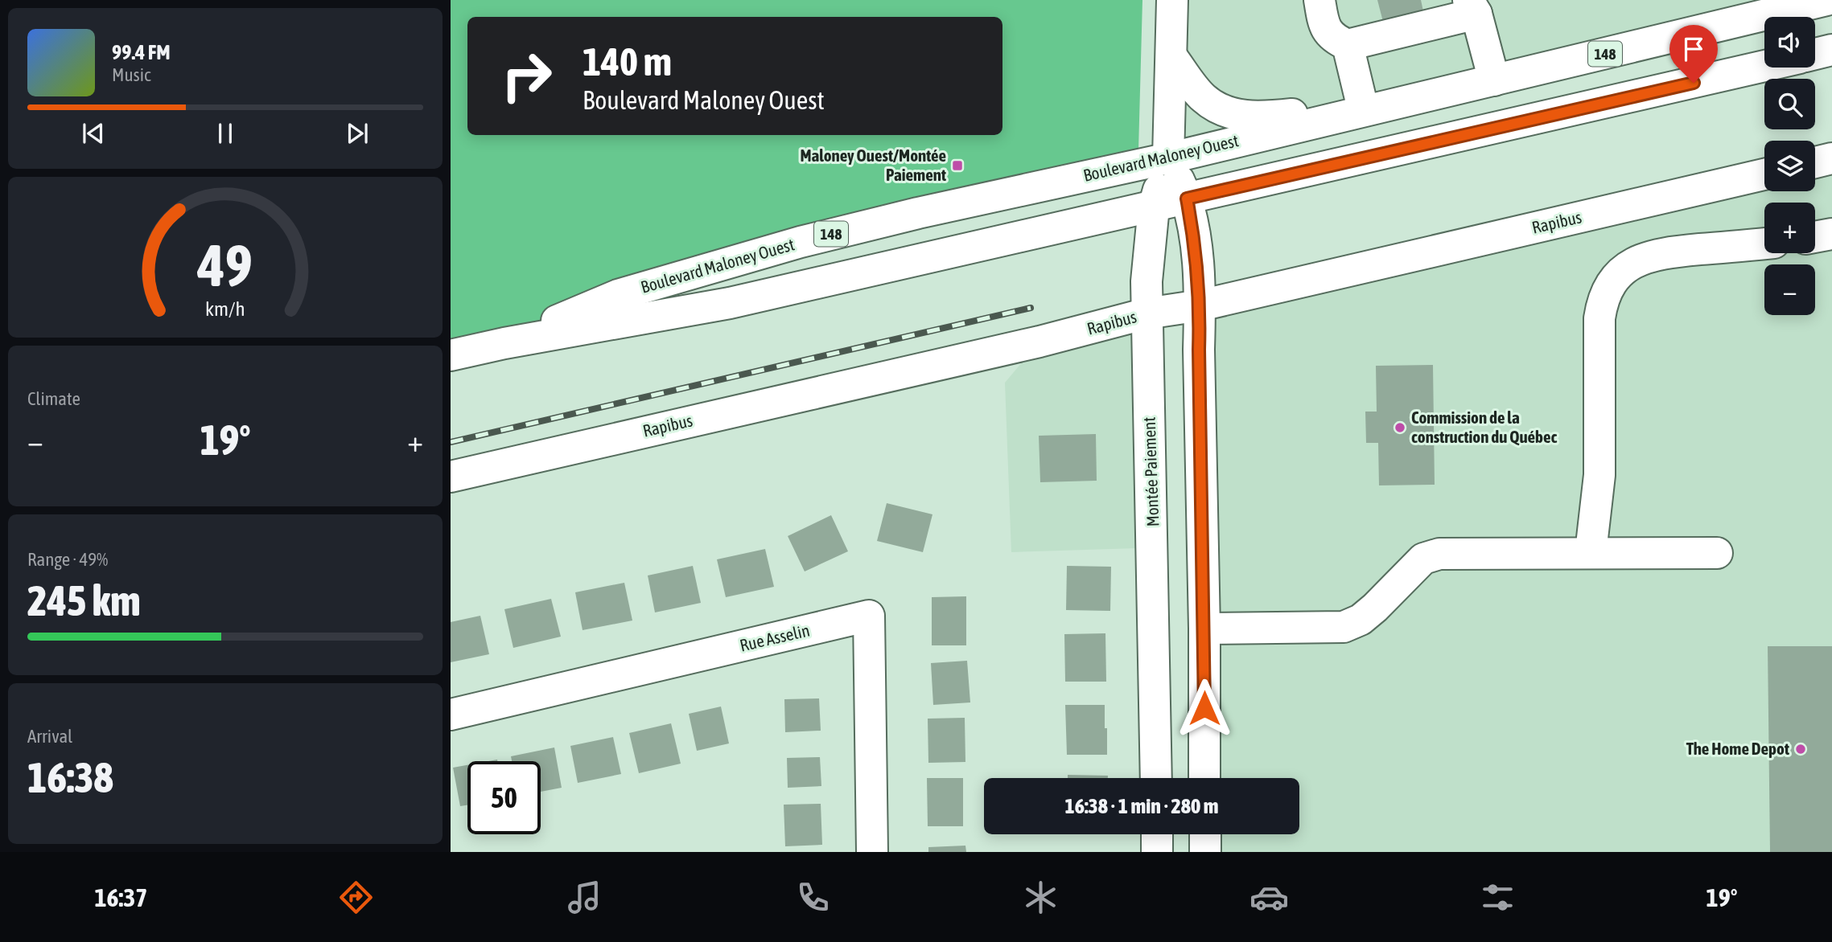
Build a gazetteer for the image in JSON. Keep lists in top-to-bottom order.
{
  "streets": {
    "main road": [
      "148",
      "Boulevard Maloney Ouest",
      "Rapibus",
      "Montée Paiement",
      "Rue Asselin"
    ]
  },
  "crossings": [
    ["Boulevard Maloney Ouest", "Montée Paiement"],
    ["Rapibus", "Montée Paiement"]
  ],
  "places": {
    "transit": ["Maloney Ouest/Montée Paiement"],
    "other": ["Commission de la construction du Québec", "The Home Depot"]
  },
  "page": {
    "map_buttons": ["+", "−"],
    "turn": ["140 m", "Boulevard Maloney Ouest"],
    "song": ["99.4 FM", "Music"],
    "tile": [
      "Climate",
      ["Range · 49%", "245 km"],
      ["Arrival", "16:38"]
    ],
    "heat": ["−", "19°", "+"],
    "limit": "50",
    "trip": "16:38 · 1 min · 280 m",
    "tabs": ["16:37", "19°"],
    "gauge": ["49", "km/h"]
  }
}
